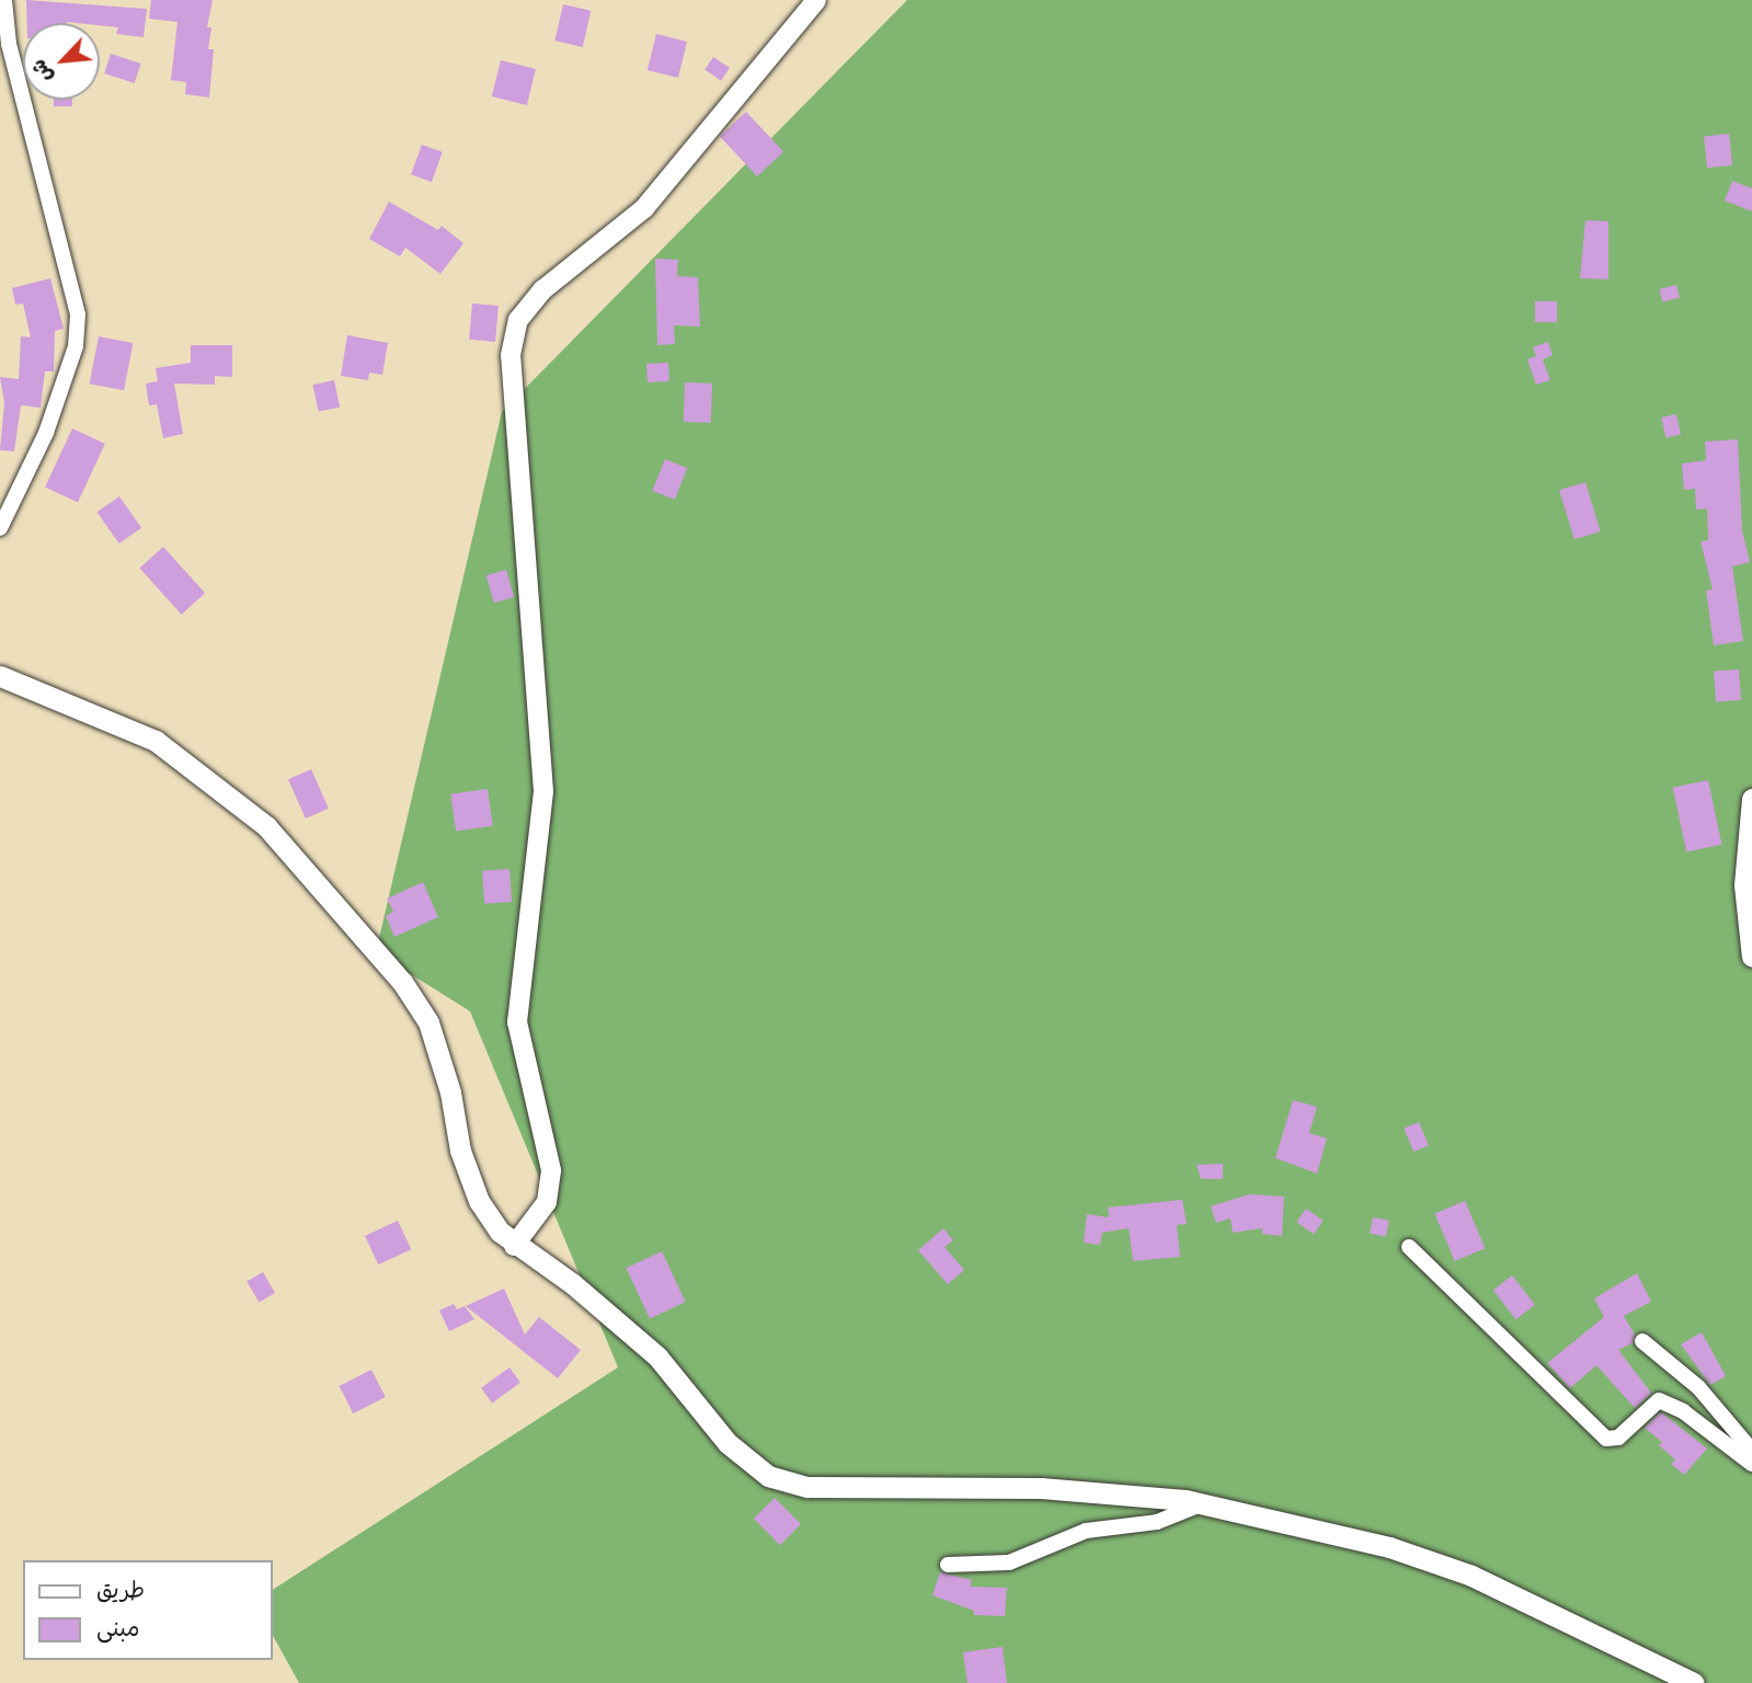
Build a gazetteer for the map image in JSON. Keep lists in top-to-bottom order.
{
  "legend": ["طريق", "مبنى"],
  "north": "bottom left"
}
